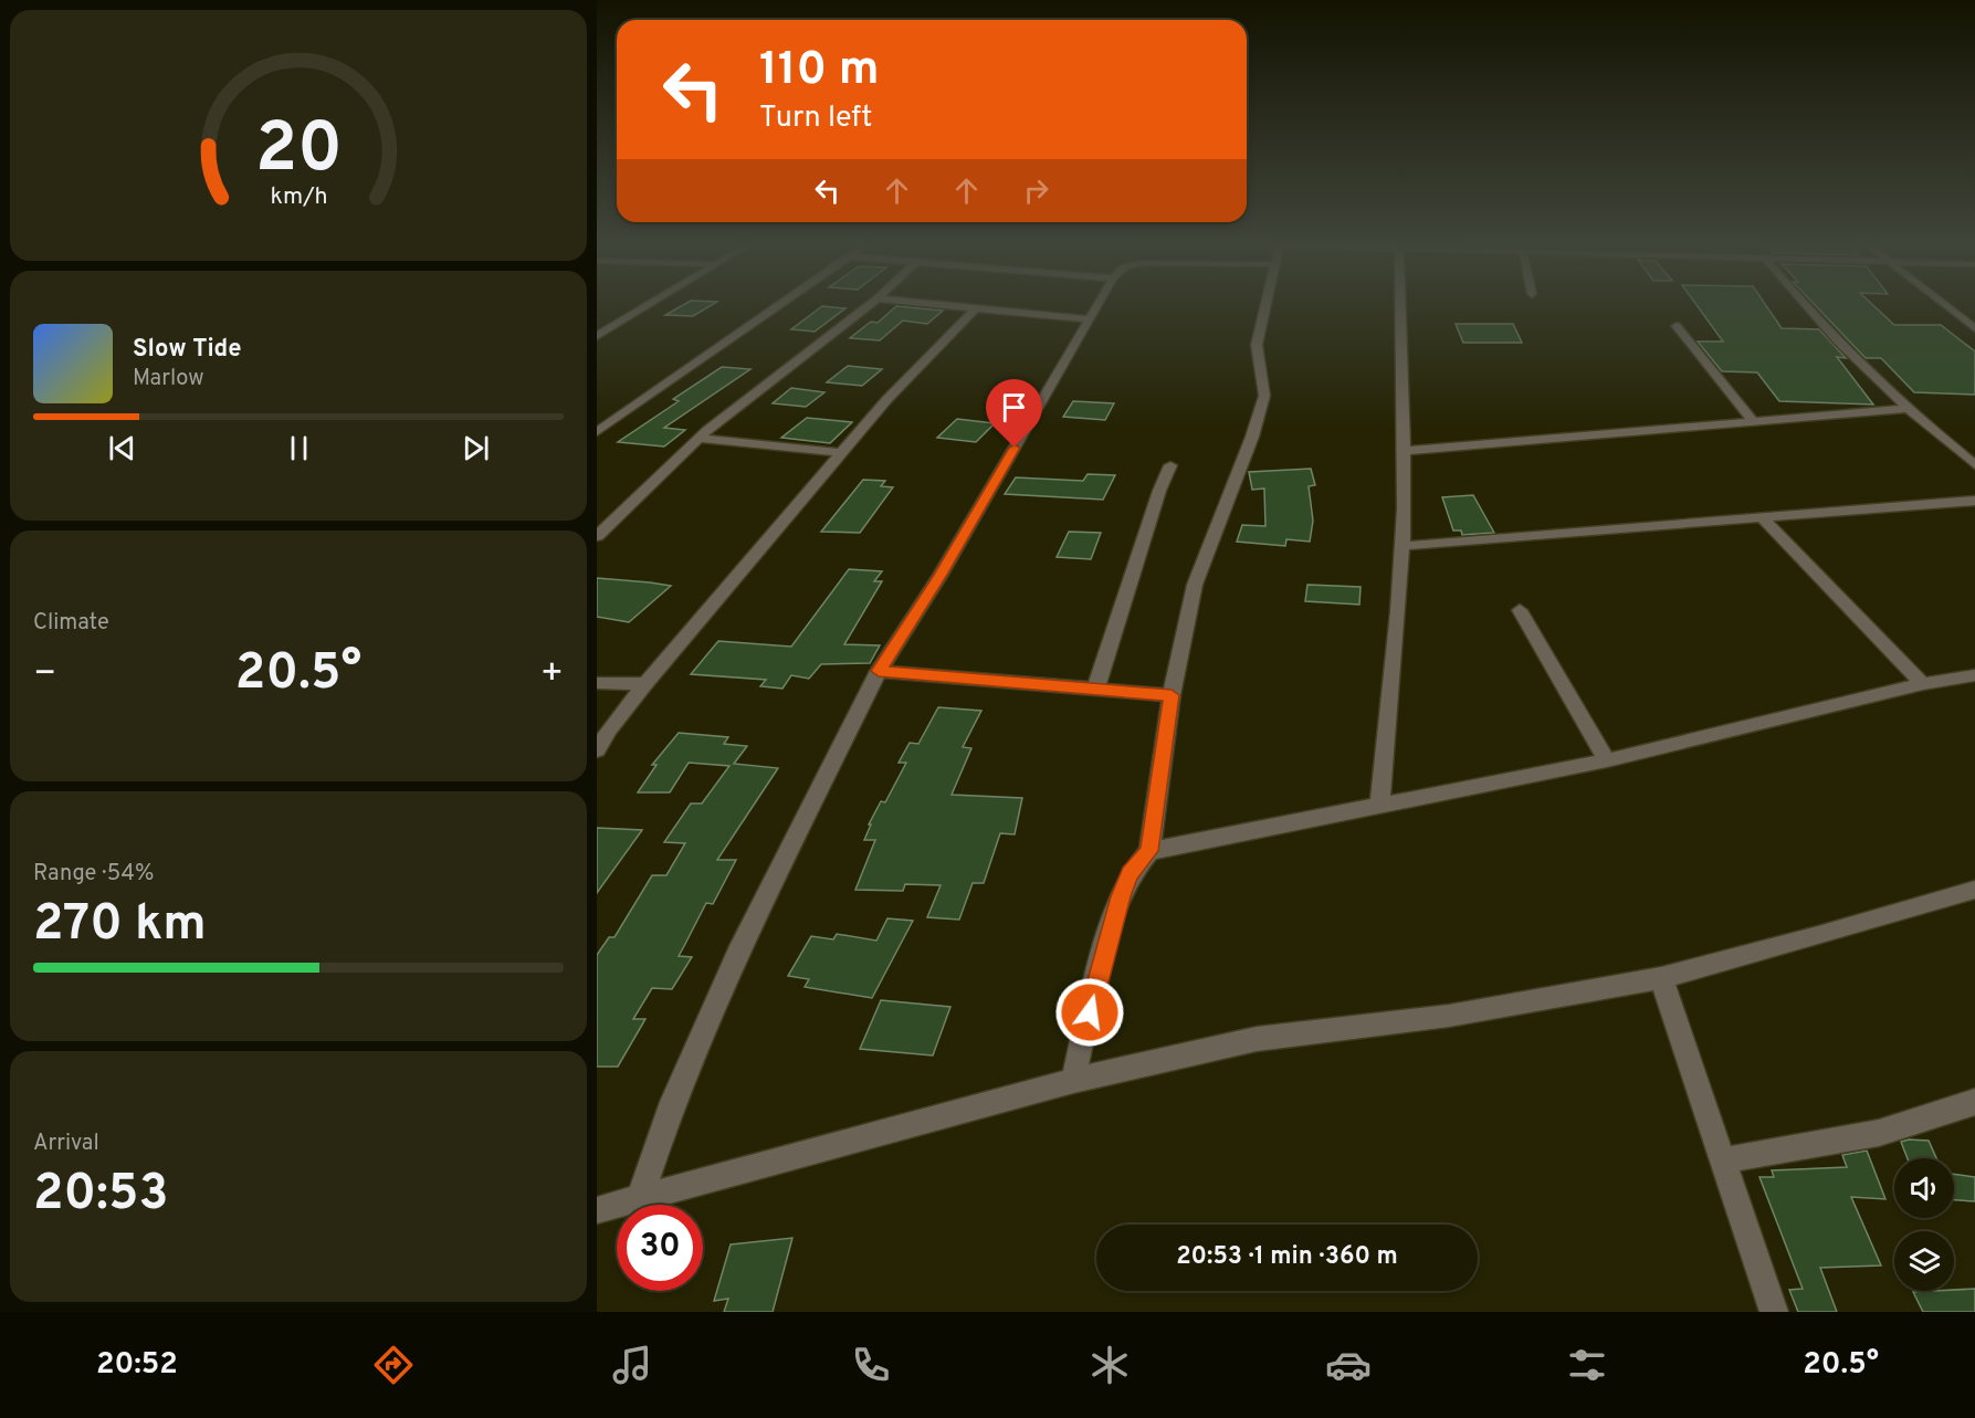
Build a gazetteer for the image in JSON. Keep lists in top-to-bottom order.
{
  "page": {
    "turn": ["110 m", "Turn left"],
    "song": ["Slow Tide", "Marlow"],
    "tile": [
      "Climate",
      ["Range · 54%", "270 km"],
      ["Arrival", "20:53"]
    ],
    "heat": ["−", "20.5°", "+"],
    "limit": "30",
    "trip": "20:53 · 1 min · 360 m",
    "tabs": ["20:52", "20.5°"],
    "gauge": ["20", "km/h"]
  }
}
